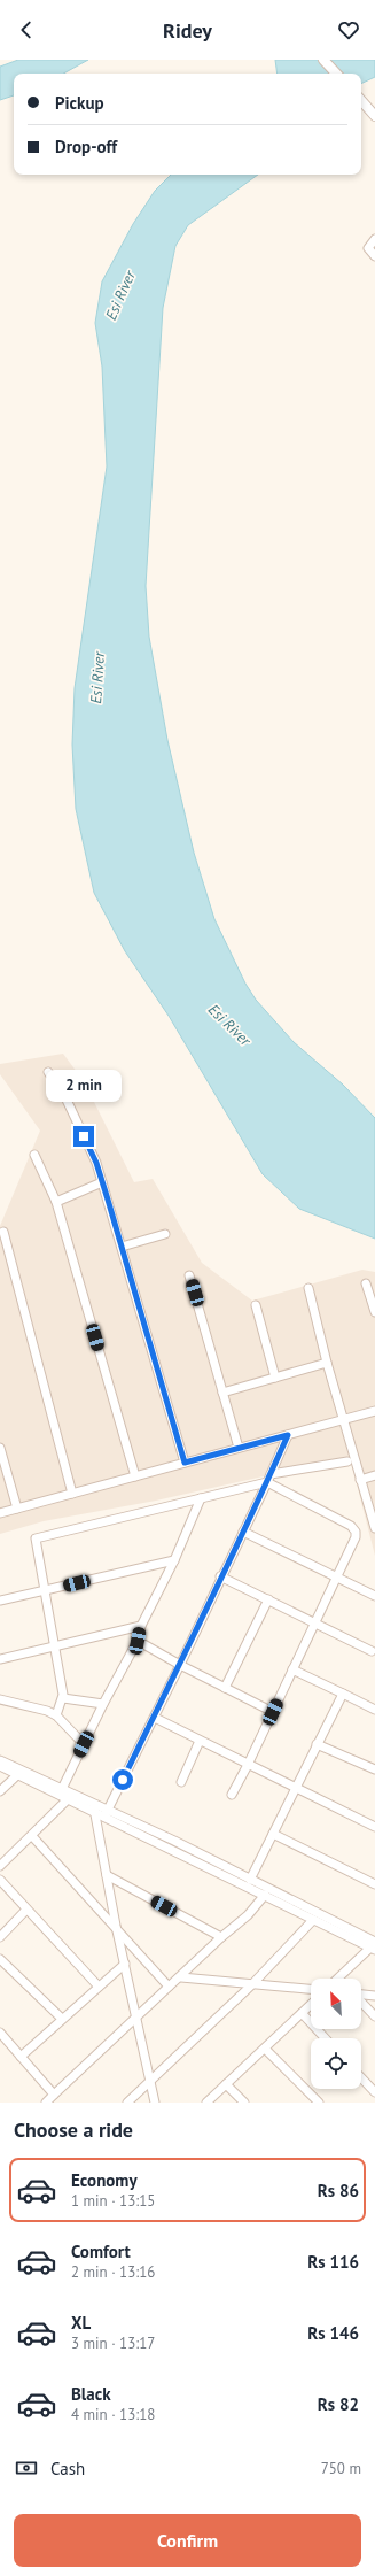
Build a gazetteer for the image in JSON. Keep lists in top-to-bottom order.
{
  "water": ["Esi River"],
  "north": "top left",
  "page": {
    "header": "Ridey",
    "banner": ["Pickup", "Drop-off"],
    "bubble": "2 min",
    "heading": "Choose a ride",
    "list": [
      {
        "name": "Economy",
        "note": "1 min · 13:15",
        "value": "Rs 86"
      },
      {
        "name": "Comfort",
        "note": "2 min · 13:16",
        "value": "Rs 116"
      },
      {
        "name": "XL",
        "note": "3 min · 13:17",
        "value": "Rs 146"
      },
      {
        "name": "Black",
        "note": "4 min · 13:18",
        "value": "Rs 82"
      }
    ],
    "pay": ["Cash", "750 m"],
    "buttons": "Confirm"
  }
}
